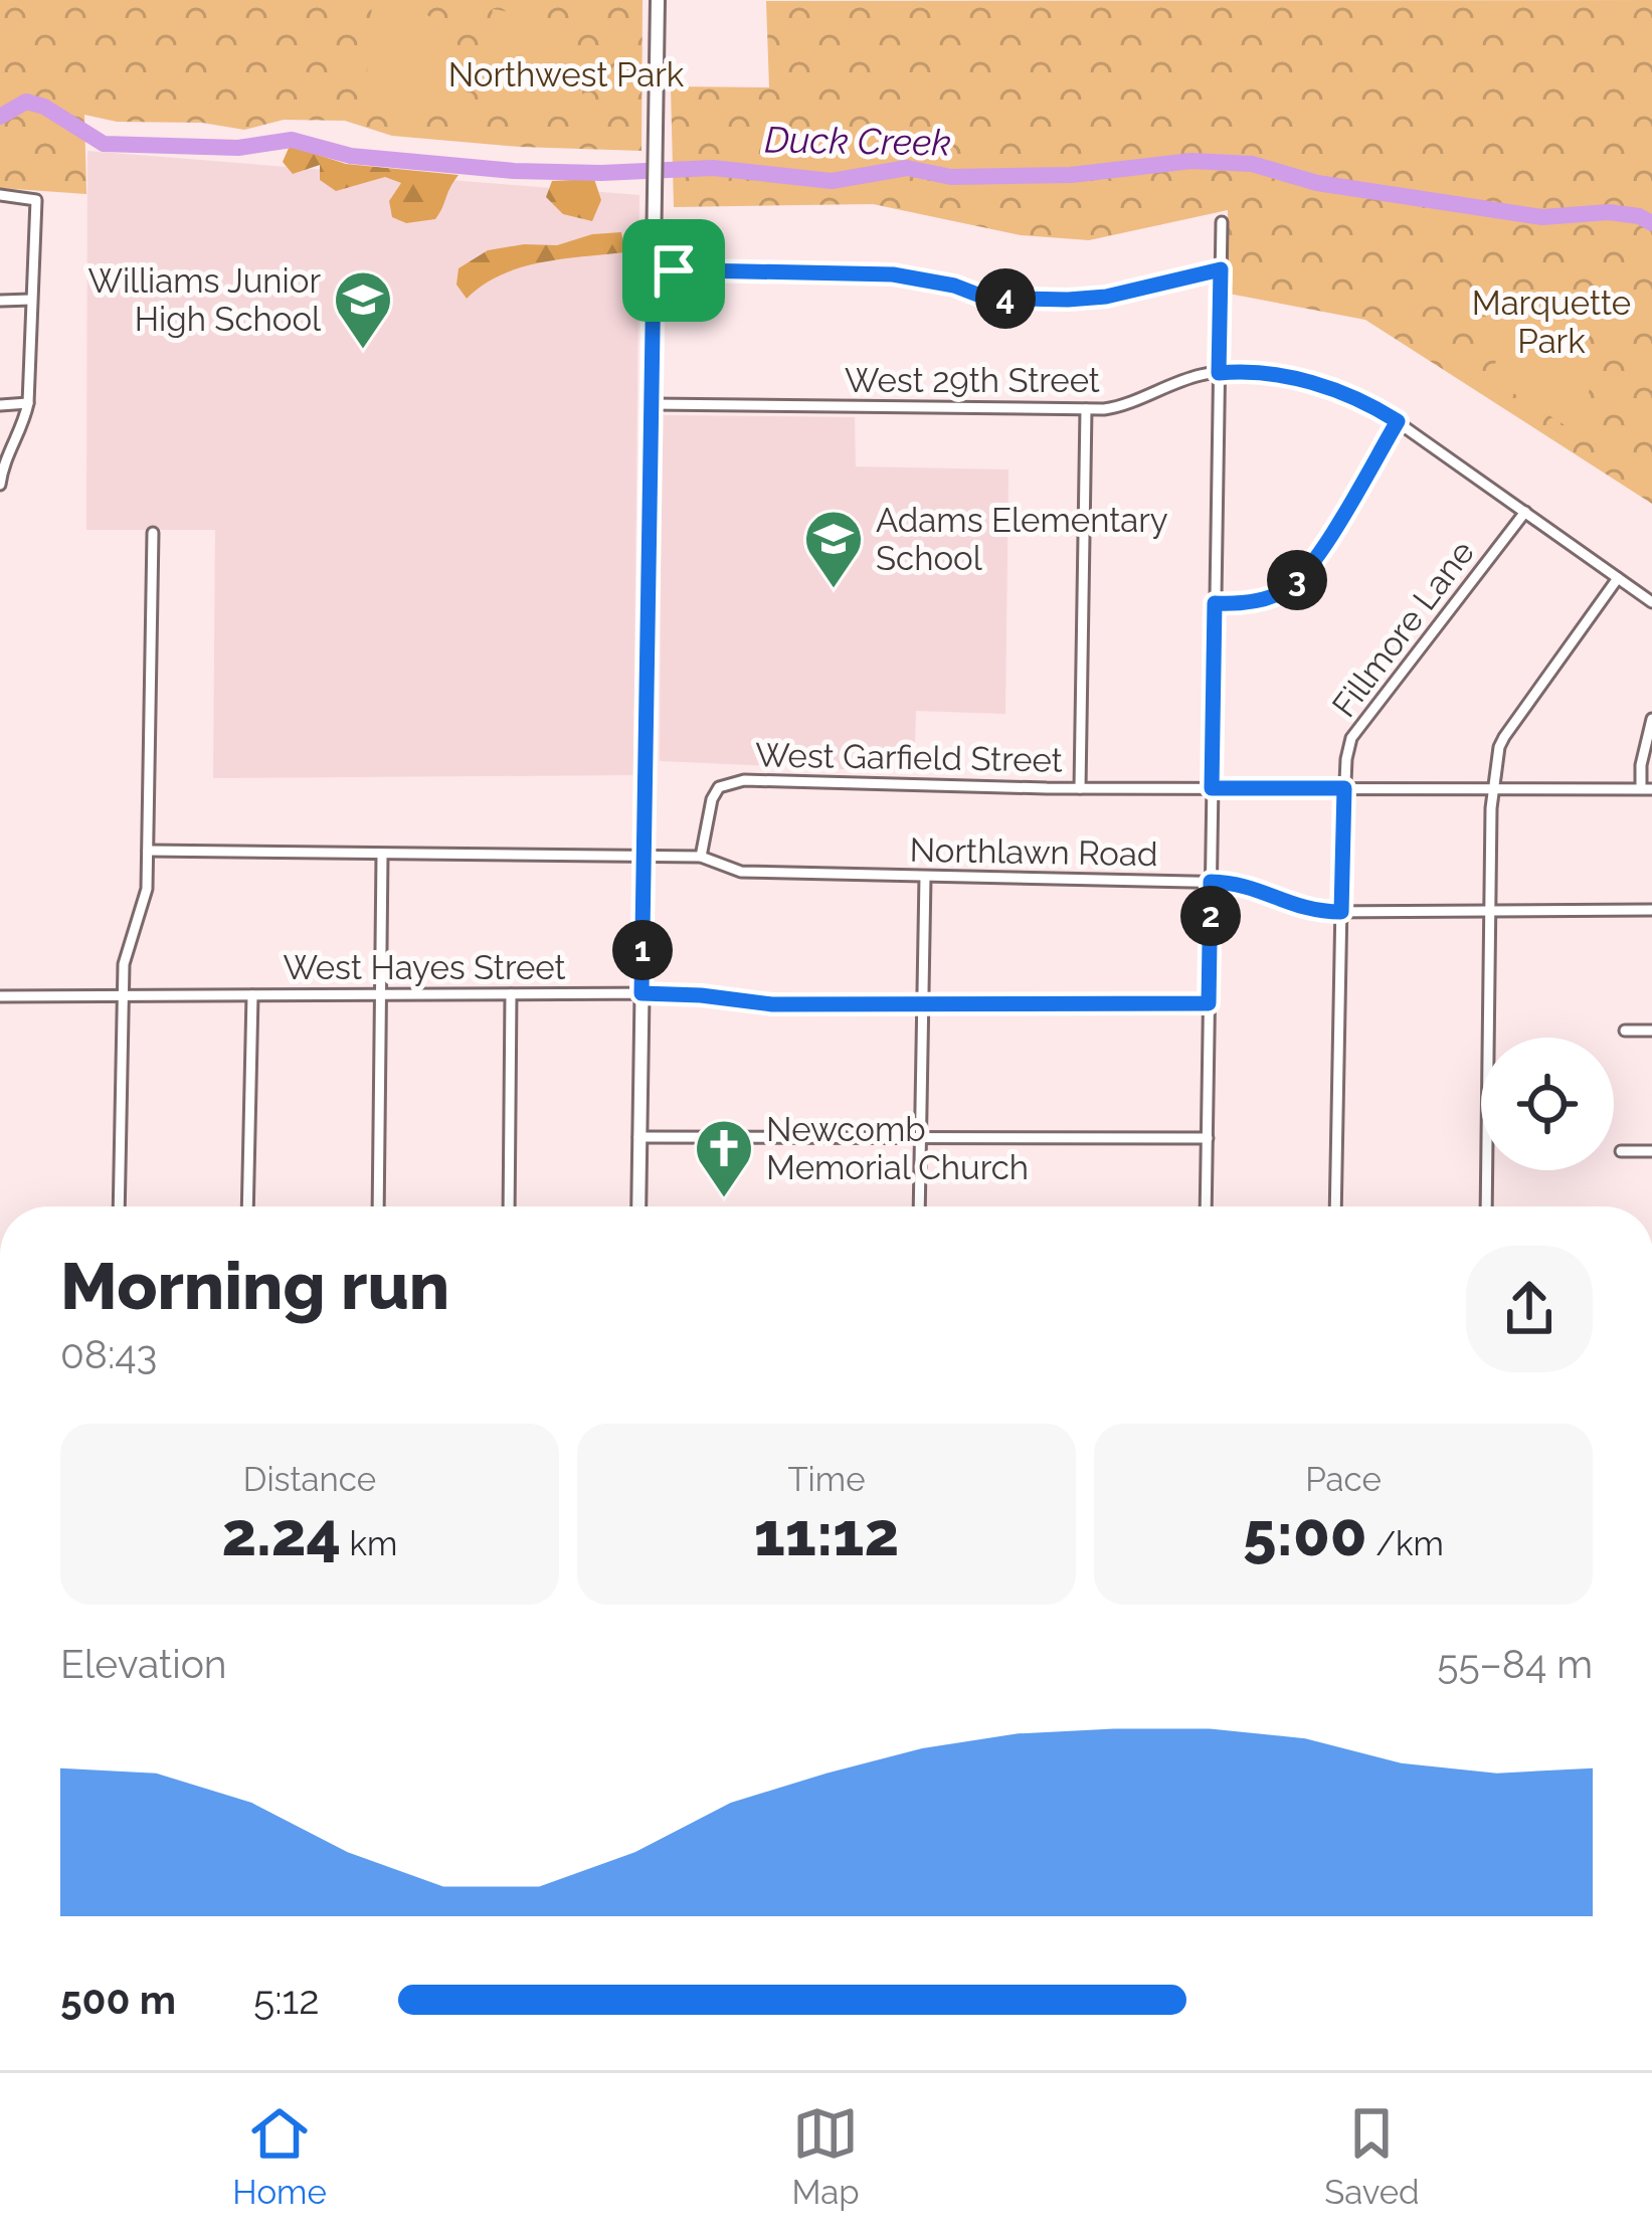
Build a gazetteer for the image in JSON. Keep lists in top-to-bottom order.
{
  "streets": {
    "street": [
      "West 29th Street",
      "Fillmore Lane",
      "West Garfield Street",
      "Northlawn Road",
      "West Hayes Street"
    ]
  },
  "crossings": [
    ["West 29th Street", "Fillmore Lane"],
    ["Fillmore Lane", "West Garfield Street"],
    ["Fillmore Lane", "Northlawn Road"],
    ["West Garfield Street", "Northlawn Road"]
  ],
  "water": ["Duck Creek"],
  "parks": ["Northwest Park", "Marquette Park"],
  "places": {
    "school or university": ["Williams Junior High School", "Adams Elementary School"],
    "church": ["Newcomb Memorial Church"]
  },
  "page": {
    "pins": [
      "4",
      "3",
      "2",
      "1"
    ],
    "heading": ["Morning run", "08:43"],
    "stats": [
      ["Distance", "2.24 km"],
      ["Time", "11:12"],
      ["Pace", "5:00 /km"]
    ],
    "chart": ["Elevation", "55–84 m"],
    "list": [
      {
        "name": "500 m",
        "note": "5:12"
      }
    ],
    "tabs": ["Home", "Map", "Saved"]
  }
}
